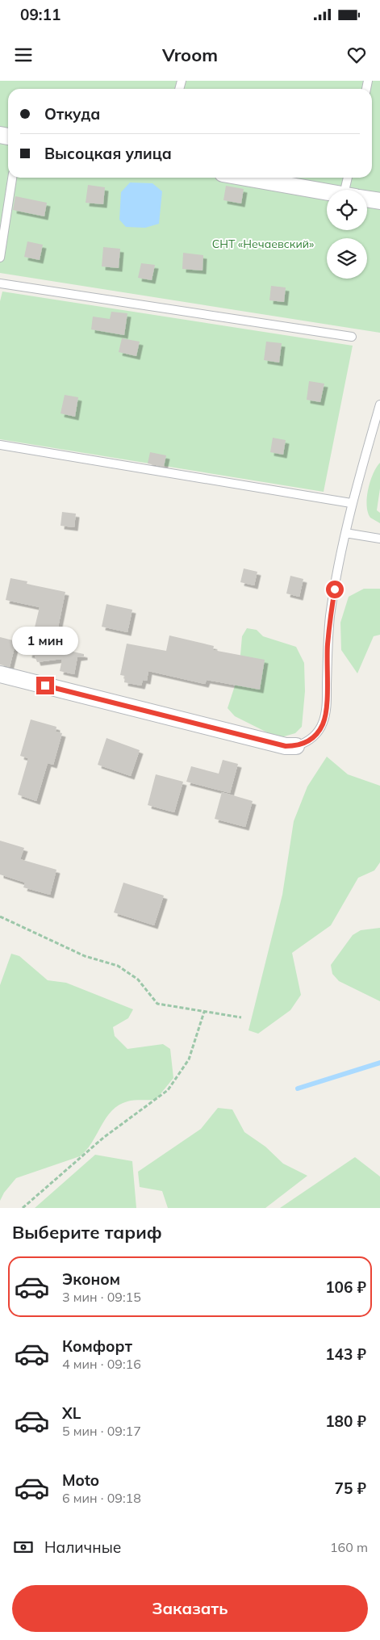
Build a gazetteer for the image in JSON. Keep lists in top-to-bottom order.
{
  "parks": ["СНТ «Нечаевский»"],
  "page": {
    "status": "09:11",
    "header": "Vroom",
    "banner": ["Откуда", "Высоцкая улица"],
    "bubble": "1 мин",
    "heading": "Выберите тариф",
    "list": [
      {
        "name": "Эконом",
        "note": "3 мин · 09:15",
        "value": "106 ₽"
      },
      {
        "name": "Комфорт",
        "note": "4 мин · 09:16",
        "value": "143 ₽"
      },
      {
        "name": "XL",
        "note": "5 мин · 09:17",
        "value": "180 ₽"
      },
      {
        "name": "Moto",
        "note": "6 мин · 09:18",
        "value": "75 ₽"
      }
    ],
    "pay": ["Наличные", "160 m"],
    "buttons": "Заказать"
  }
}
